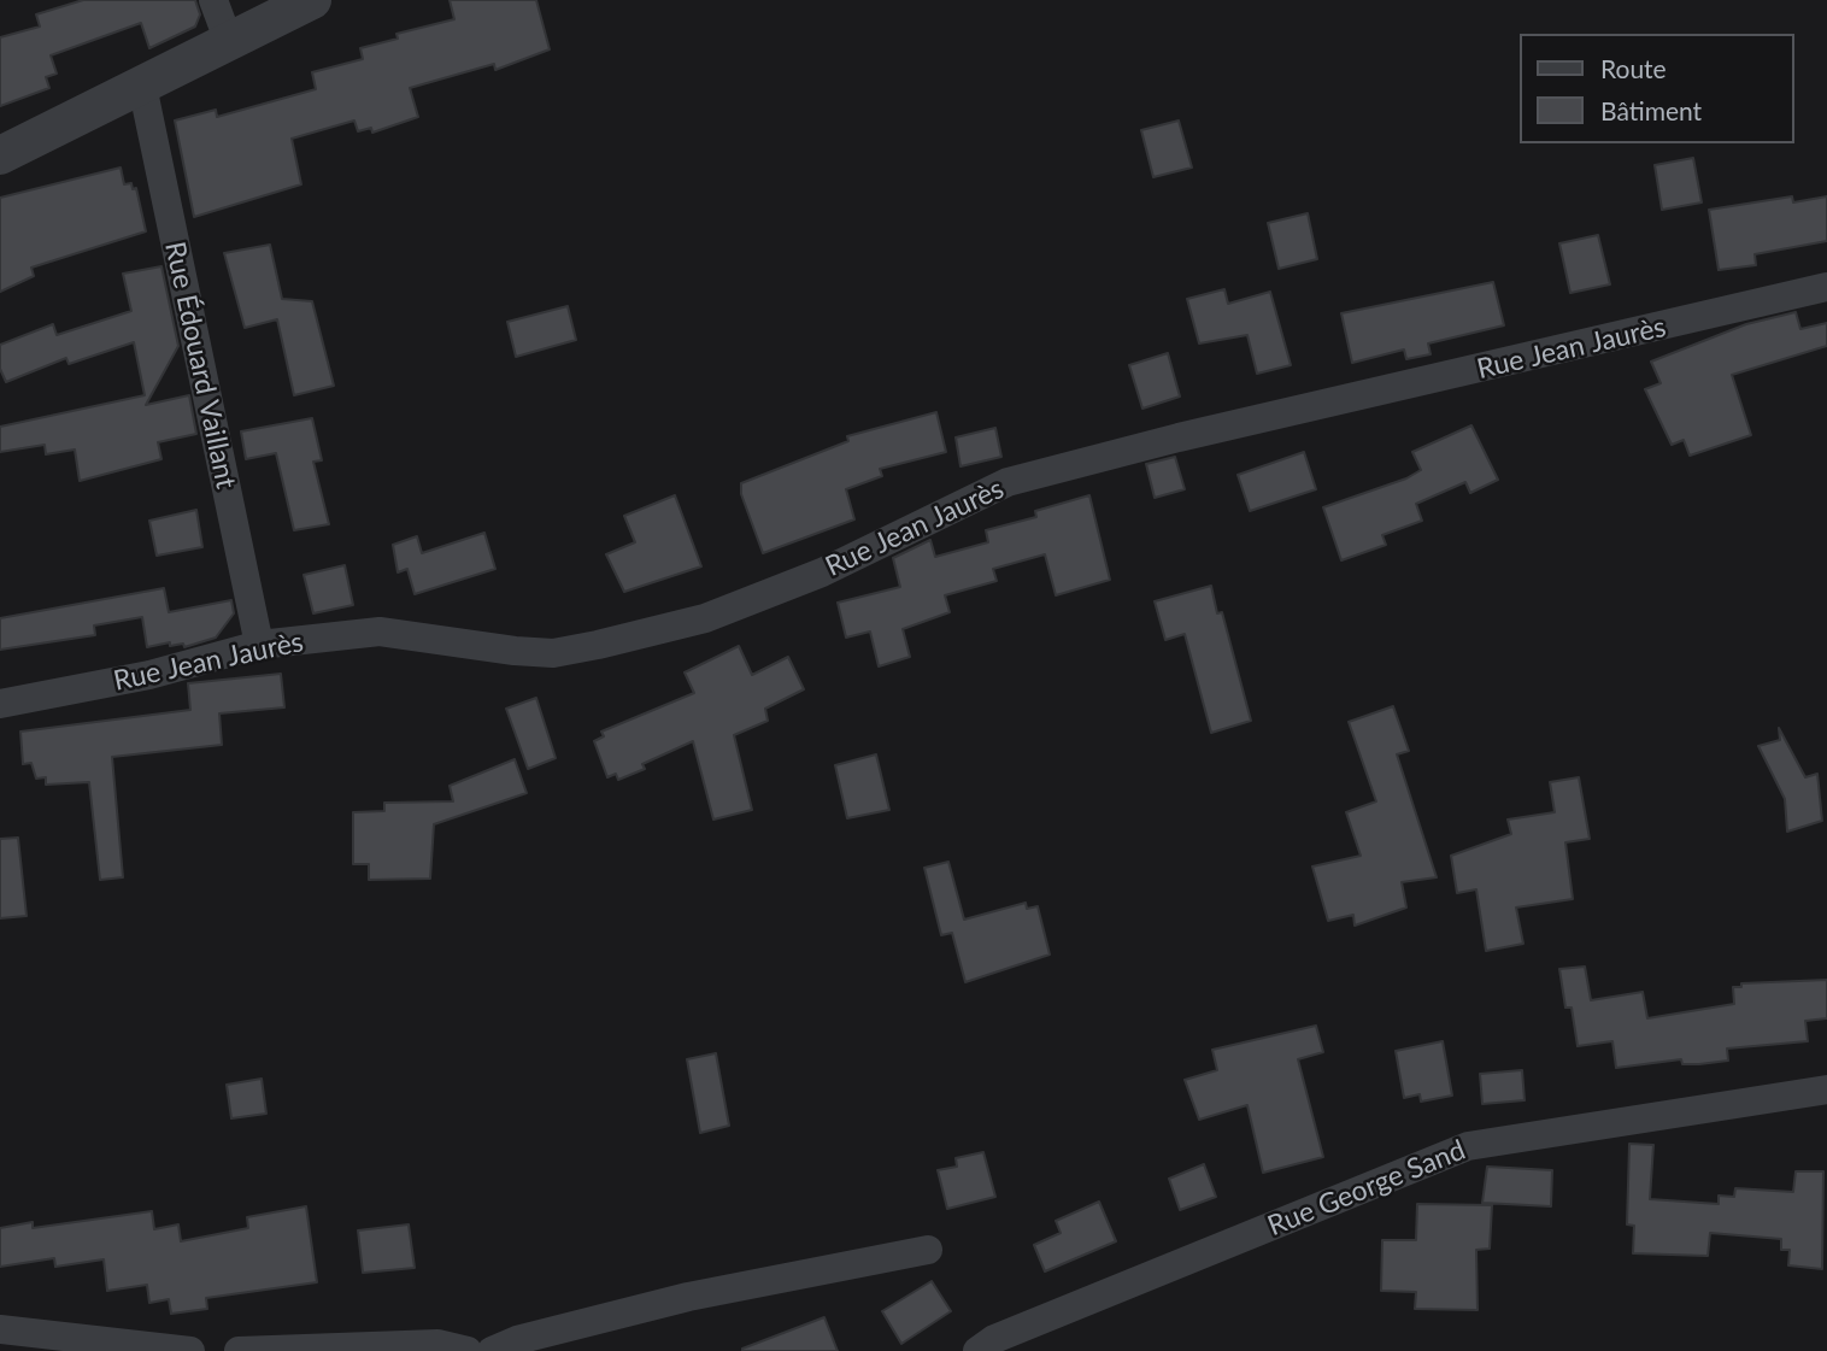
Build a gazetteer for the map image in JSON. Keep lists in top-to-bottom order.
{
  "streets": {
    "street": ["Rue Jean Jaurès", "Rue Édouard Vaillant", "Rue George Sand"]
  },
  "crossings": [
    ["Rue Jean Jaurès", "Rue Édouard Vaillant"]
  ],
  "legend": ["Route", "Bâtiment"]
}
